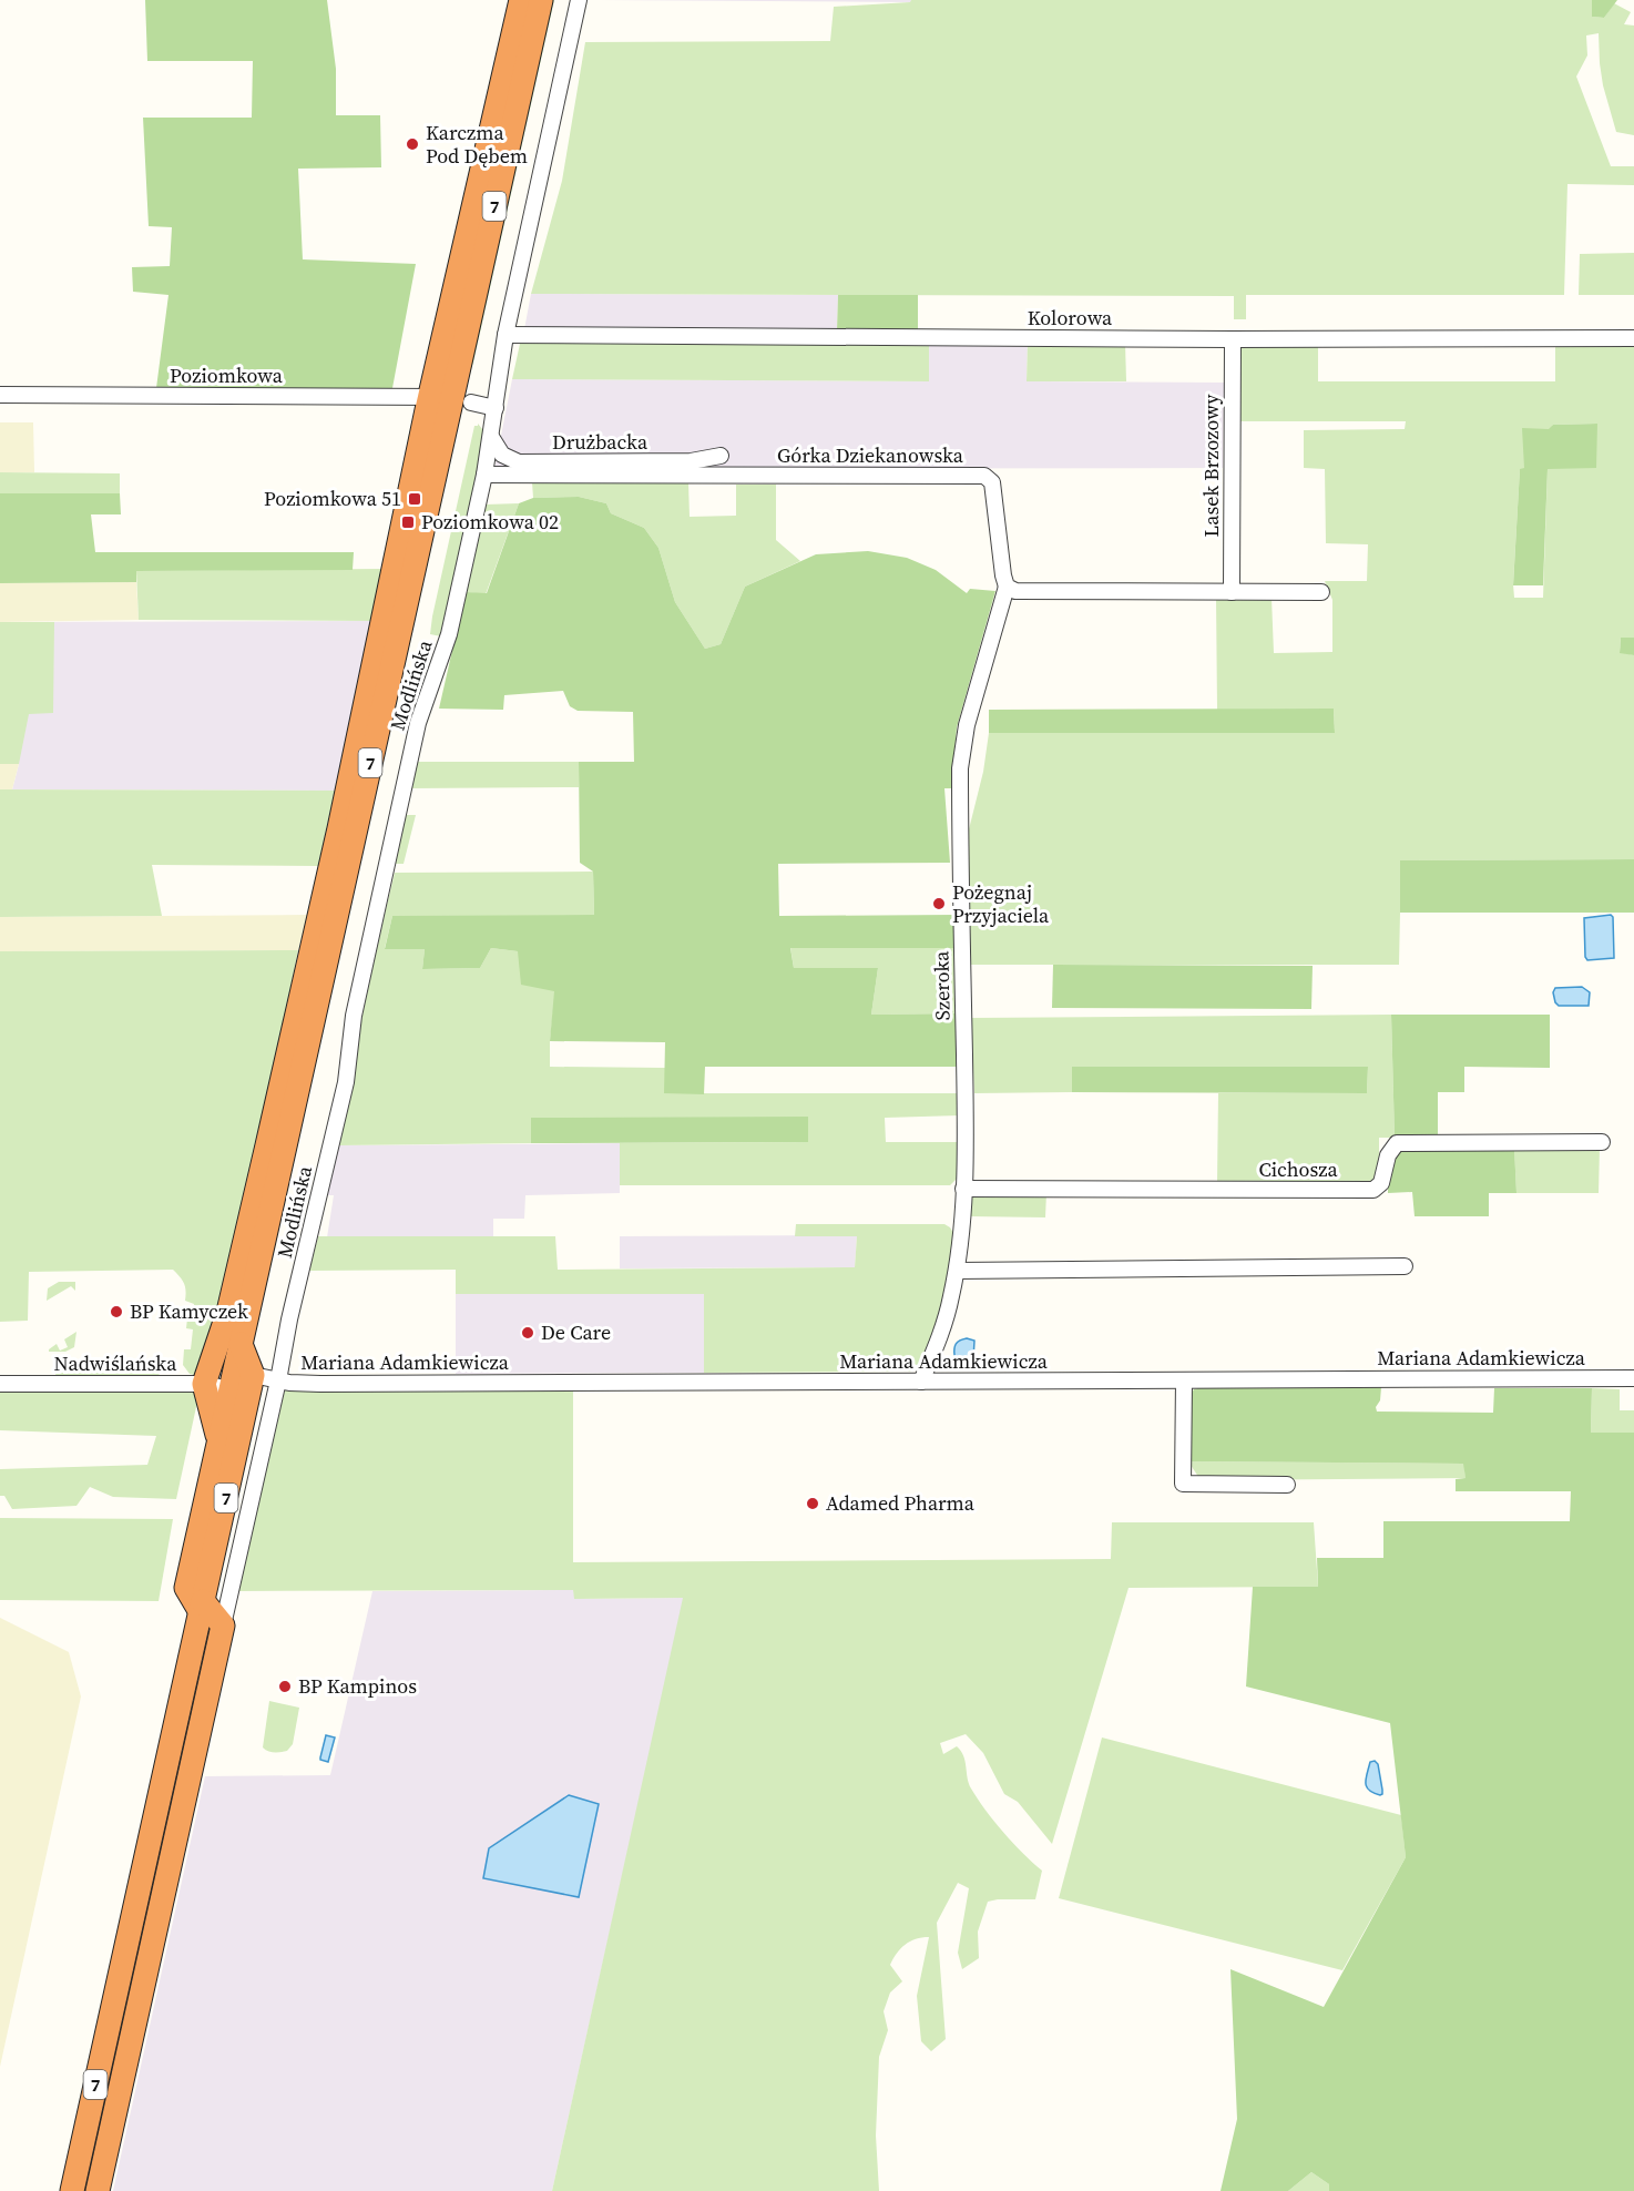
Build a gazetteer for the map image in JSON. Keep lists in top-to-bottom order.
{
  "streets": {
    "highway": ["7"],
    "street": [
      "Kolorowa",
      "Poziomkowa",
      "Drużbacka",
      "Górka Dziekanowska",
      "Lasek Brzozowy",
      "Modlińska",
      "Szeroka",
      "Cichosza",
      "Mariana Adamkiewicza",
      "Nadwiślańska"
    ]
  },
  "crossings": [
    ["7", "Poziomkowa"],
    ["7", "Mariana Adamkiewicza"],
    ["7", "Nadwiślańska"],
    ["Kolorowa", "Lasek Brzozowy"],
    ["Kolorowa", "Modlińska"],
    ["Drużbacka", "Modlińska"],
    ["Górka Dziekanowska", "Modlińska"],
    ["Górka Dziekanowska", "Szeroka"],
    ["Modlińska", "Mariana Adamkiewicza"],
    ["Szeroka", "Cichosza"],
    ["Szeroka", "Mariana Adamkiewicza"]
  ],
  "places": {
    "other": [
      "Karczma Pod Dębem",
      "Pożegnaj Przyjaciela",
      "BP Kamyczek",
      "De Care",
      "Adamed Pharma",
      "BP Kampinos"
    ],
    "transit": ["Poziomkowa 51", "Poziomkowa 02"]
  }
}
